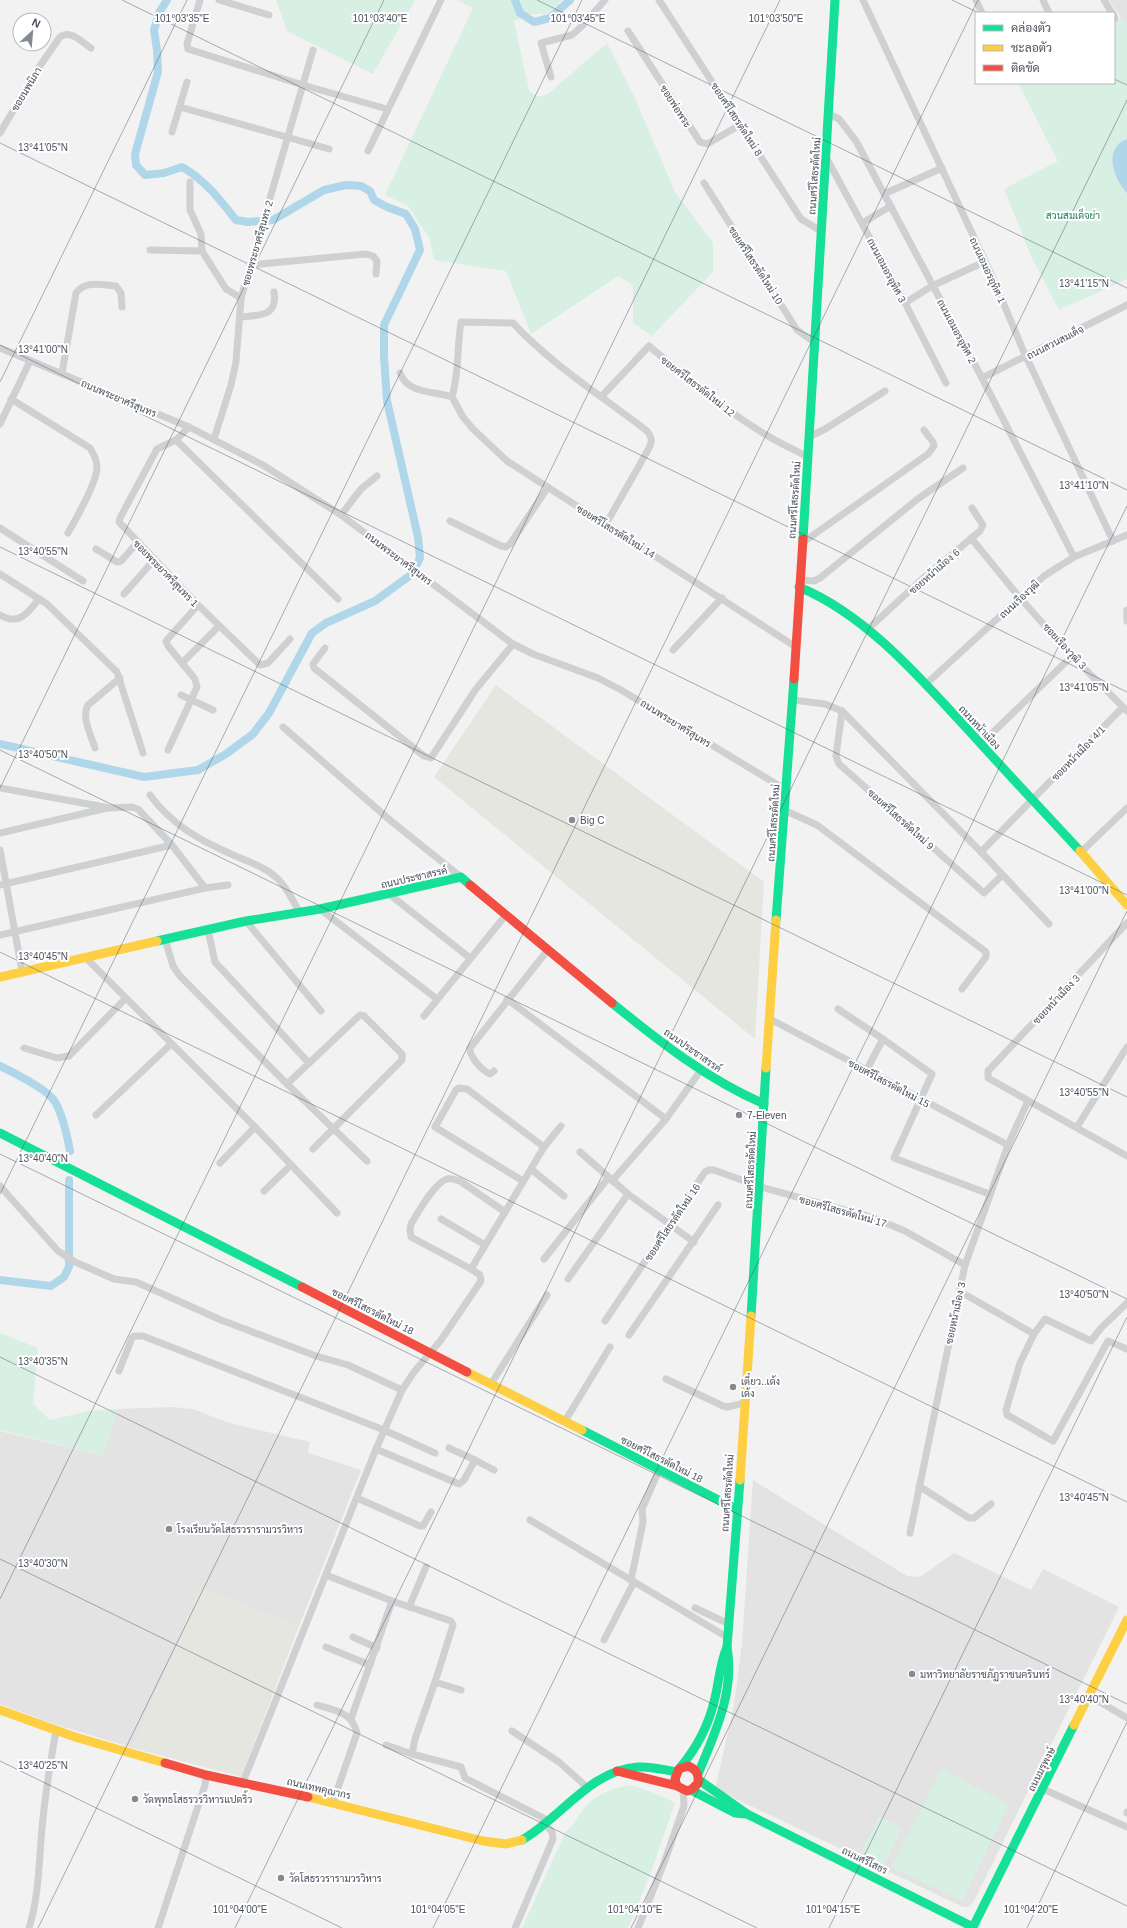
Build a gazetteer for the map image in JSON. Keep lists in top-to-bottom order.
{
  "streets": {
    "street": [
      "ซอยนพนิภา",
      "ซอยพ่อพระ",
      "ซอยศรีโสธรตัดใหม่ 8",
      "ถนนศรีโสธรตัดใหม่",
      "ซอยพระยาศรีสุนทร 2",
      "ซอยศรีโสธรตัดใหม่ 10",
      "ถนนเอมอรอุทิศ 3",
      "ถนนเอมอรอุทิศ 1",
      "ถนนเอมอรอุทิศ 2",
      "ถนนสวนสมเด็จ",
      "ซอยศรีโสธรตัดใหม่ 12",
      "ถนนพระยาศรีสุนทร",
      "ซอยศรีโสธรตัดใหม่ 14",
      "ซอยหน้าเมือง 6",
      "ซอยพระยาศรีสุนทร 1",
      "ถนนเรืองวุฒิ",
      "ซอยเรืองวุฒิ 3",
      "ถนนหน้าเมือง",
      "ซอยหน้าเมือง 4/1",
      "ซอยศรีโสธรตัดใหม่ 9",
      "ถนนประชาสรรค์",
      "ซอยหน้าเมือง 3",
      "ซอยศรีโสธรตัดใหม่ 15",
      "ซอยศรีโสธรตัดใหม่ 17",
      "ซอยศรีโสธรตัดใหม่ 16",
      "ซอยศรีโสธรตัดใหม่ 18",
      "ถนนมรุพงษ์",
      "ถนนเทพคุณากร",
      "ถนนศรีโสธร"
    ]
  },
  "crossings": [
    ["ซอยพ่อพระ", "ซอยศรีโสธรตัดใหม่ 8"],
    ["ซอยศรีโสธรตัดใหม่ 8", "ถนนศรีโสธรตัดใหม่"],
    ["ถนนศรีโสธรตัดใหม่", "ซอยศรีโสธรตัดใหม่ 10"],
    ["ถนนศรีโสธรตัดใหม่", "ถนนเอมอรอุทิศ 3"],
    ["ถนนศรีโสธรตัดใหม่", "ถนนเอมอรอุทิศ 2"],
    ["ถนนศรีโสธรตัดใหม่", "ซอยศรีโสธรตัดใหม่ 12"],
    ["ถนนศรีโสธรตัดใหม่", "ถนนพระยาศรีสุนทร"],
    ["ถนนศรีโสธรตัดใหม่", "ซอยศรีโสธรตัดใหม่ 14"],
    ["ถนนศรีโสธรตัดใหม่", "ถนนหน้าเมือง"],
    ["ถนนศรีโสธรตัดใหม่", "ถนนประชาสรรค์"],
    ["ถนนศรีโสธรตัดใหม่", "ซอยศรีโสธรตัดใหม่ 15"],
    ["ถนนศรีโสธรตัดใหม่", "ซอยศรีโสธรตัดใหม่ 17"],
    ["ถนนศรีโสธรตัดใหม่", "ซอยศรีโสธรตัดใหม่ 16"],
    ["ถนนศรีโสธรตัดใหม่", "ซอยศรีโสธรตัดใหม่ 18"],
    ["ถนนศรีโสธรตัดใหม่", "ถนนเทพคุณากร"],
    ["ถนนศรีโสธรตัดใหม่", "ถนนศรีโสธร"],
    ["ซอยพระยาศรีสุนทร 2", "ถนนพระยาศรีสุนทร"],
    ["ถนนเอมอรอุทิศ 1", "ถนนสวนสมเด็จ"],
    ["ถนนเอมอรอุทิศ 1", "ถนนเรืองวุฒิ"],
    ["ถนนเอมอรอุทิศ 2", "ถนนสวนสมเด็จ"],
    ["ถนนเอมอรอุทิศ 2", "ถนนเรืองวุฒิ"],
    ["ถนนพระยาศรีสุนทร", "ซอยพระยาศรีสุนทร 1"],
    ["ซอยหน้าเมือง 6", "ซอยเรืองวุฒิ 3"],
    ["ซอยหน้าเมือง 6", "ถนนหน้าเมือง"],
    ["ถนนเรืองวุฒิ", "ซอยเรืองวุฒิ 3"],
    ["ถนนเรืองวุฒิ", "ถนนหน้าเมือง"],
    ["ซอยเรืองวุฒิ 3", "ซอยหน้าเมือง 4/1"],
    ["ถนนหน้าเมือง", "ซอยหน้าเมือง 4/1"],
    ["ซอยหน้าเมือง 3", "ซอยศรีโสธรตัดใหม่ 15"],
    ["ซอยหน้าเมือง 3", "ซอยศรีโสธรตัดใหม่ 17"],
    ["ซอยศรีโสธรตัดใหม่ 17", "ซอยศรีโสธรตัดใหม่ 16"],
    ["ถนนมรุพงษ์", "ถนนศรีโสธร"],
    ["ถนนเทพคุณากร", "ถนนศรีโสธร"]
  ],
  "parks": ["สวนสมเด็จย่า"],
  "places": [
    "Big C",
    "7-Eleven",
    "เตี๋ยว..เด้ง เด้ง",
    "โรงเรียนวัดโสธรวรารามวรวิหาร",
    "มหาวิทยาลัยราชภัฏราชนครินทร์",
    "วัดพุทธโสธรวรวิหารแปดริ้ว",
    "วัดโสธรวรารามวรวิหาร"
  ],
  "legend": ["คล่องตัว", "ชะลอตัว", "ติดขัด"],
  "north": "top right",
  "coordinates": [
    "101°03'35\"E",
    "101°03'40\"E",
    "101°03'45\"E",
    "101°03'50\"E",
    "13°41'05\"N",
    "13°41'15\"N",
    "13°41'00\"N",
    "13°41'10\"N",
    "13°40'55\"N",
    "13°40'50\"N",
    "13°40'45\"N",
    "13°40'40\"N",
    "13°40'35\"N",
    "13°40'30\"N",
    "13°40'25\"N",
    "101°04'00\"E",
    "101°04'05\"E",
    "101°04'10\"E",
    "101°04'15\"E",
    "101°04'20\"E"
  ]
}
